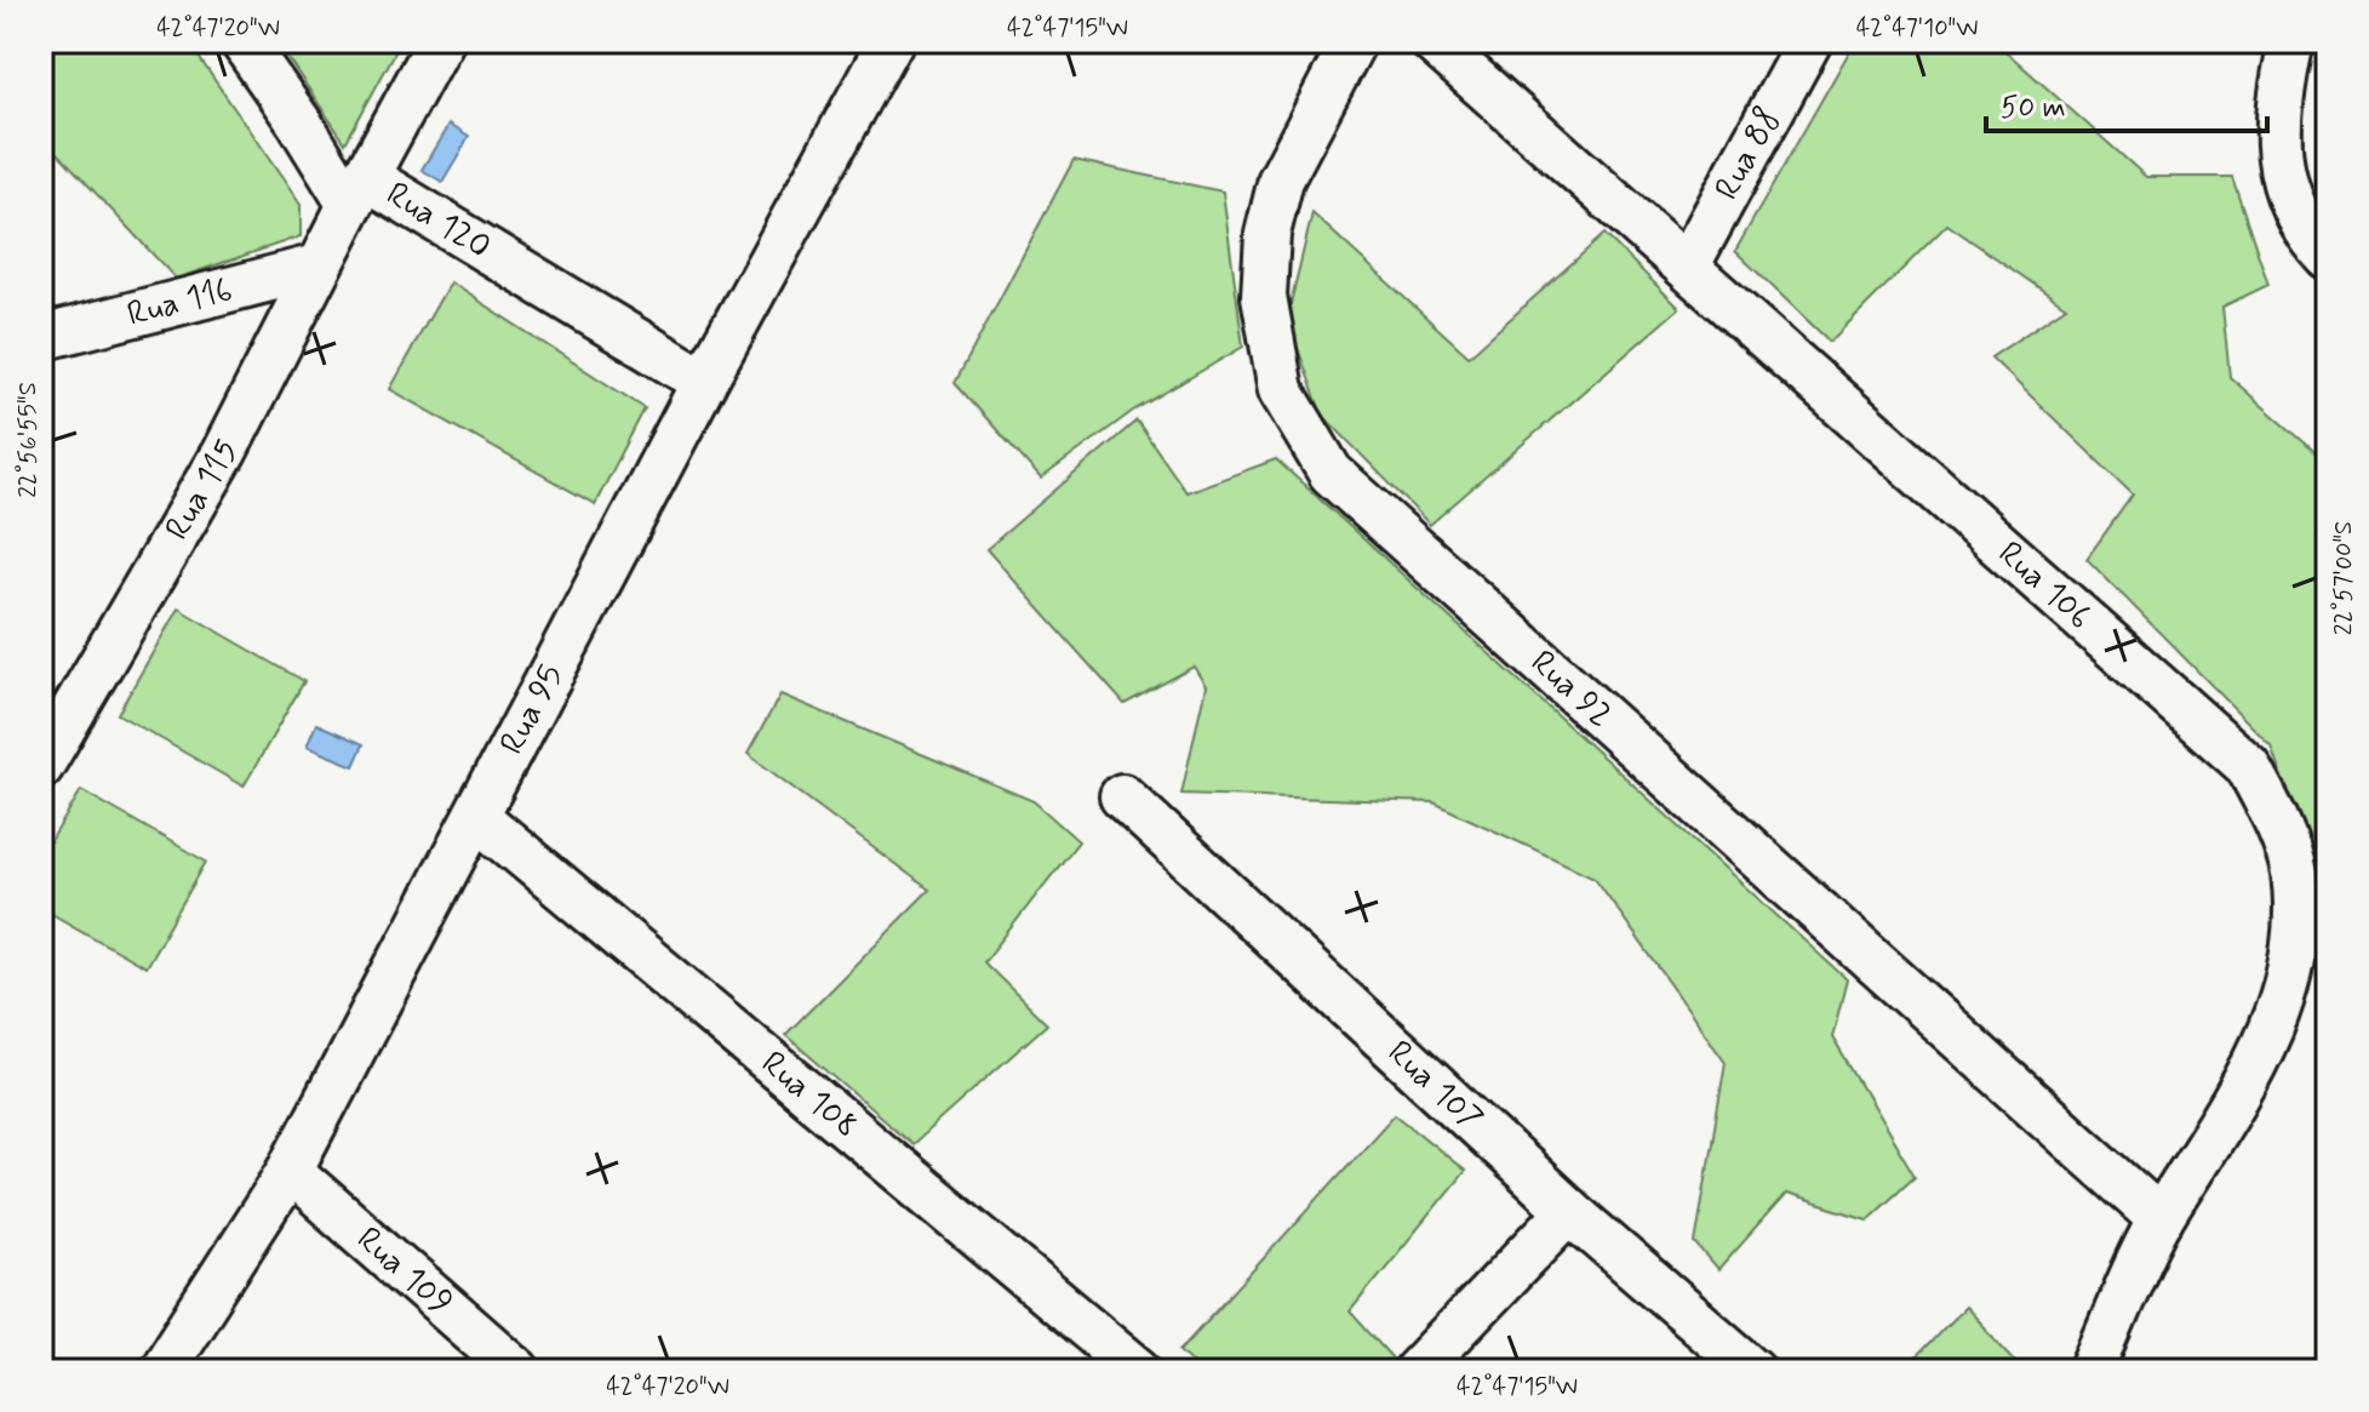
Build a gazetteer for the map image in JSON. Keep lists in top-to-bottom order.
{
  "streets": {
    "street": [
      "Rua 88",
      "Rua 120",
      "Rua 116",
      "Rua 115",
      "Rua 106",
      "Rua 92",
      "Rua 95",
      "Rua 107",
      "Rua 108",
      "Rua 109"
    ]
  },
  "crossings": [
    ["Rua 88", "Rua 106"],
    ["Rua 120", "Rua 115"],
    ["Rua 120", "Rua 95"],
    ["Rua 116", "Rua 115"],
    ["Rua 106", "Rua 92"],
    ["Rua 95", "Rua 108"],
    ["Rua 95", "Rua 109"]
  ],
  "scale_bar": "50 m",
  "coordinates": [
    "42°47'20\"W",
    "42°47'15\"W",
    "42°47'10\"W",
    "22°56'55\"S",
    "22°57'00\"S"
  ]
}
